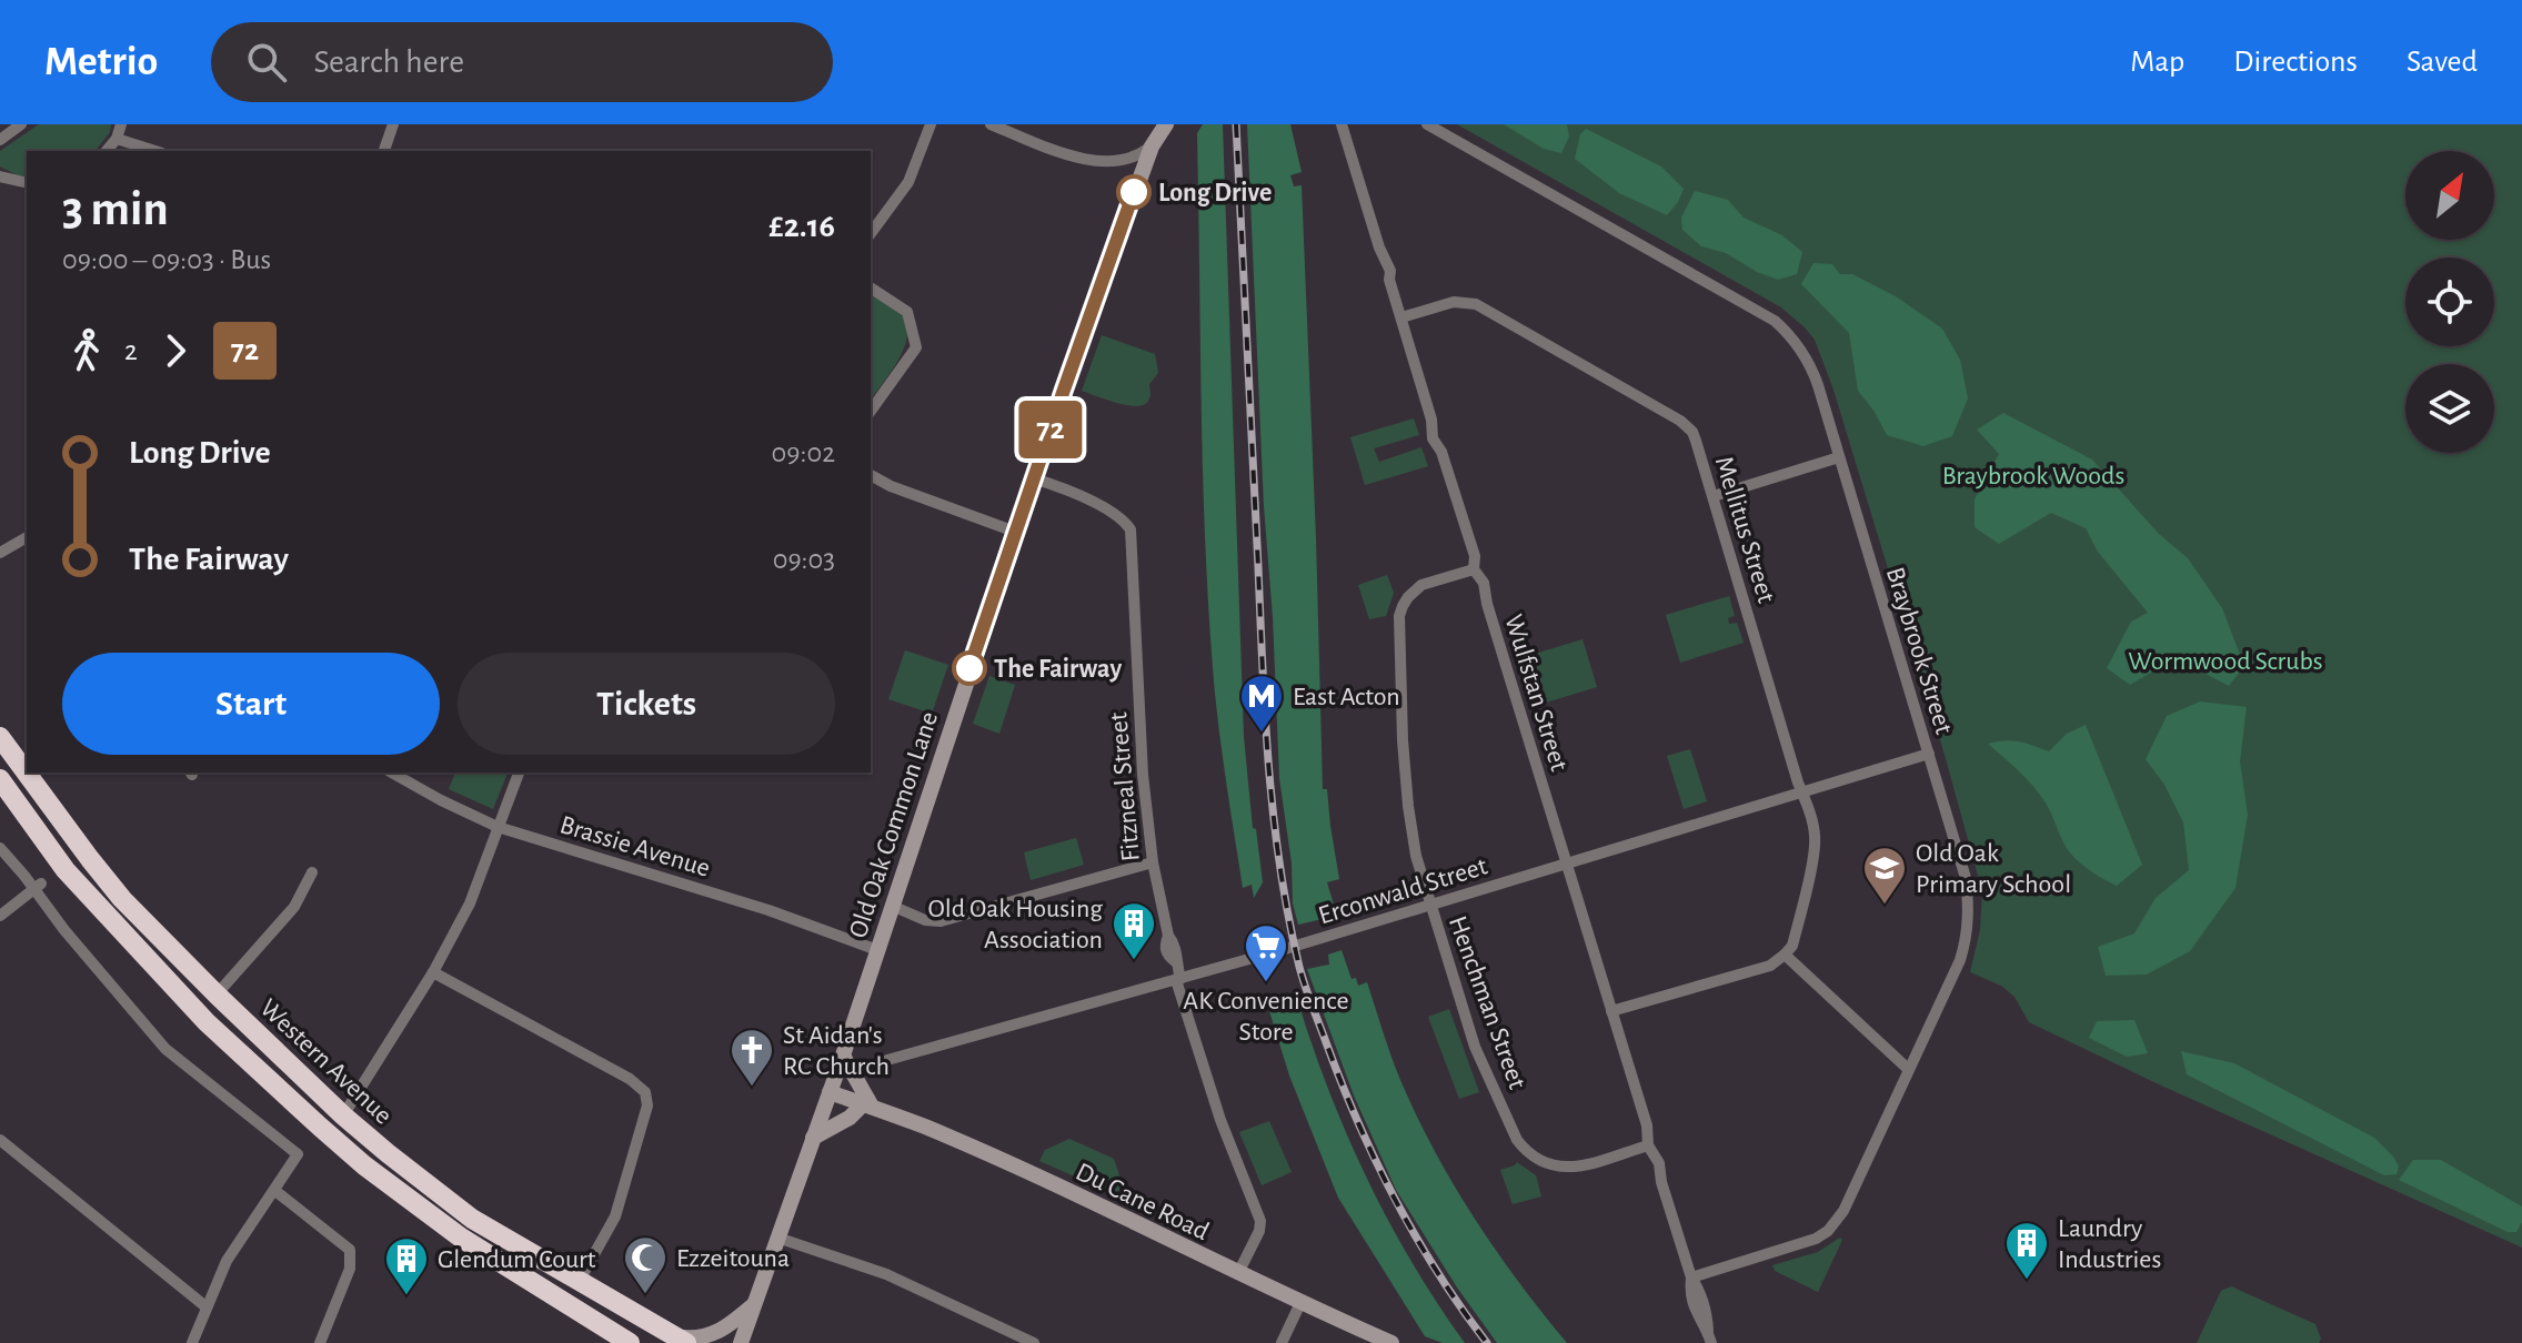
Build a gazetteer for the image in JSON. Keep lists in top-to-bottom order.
{
  "streets": {
    "highway": ["Western Avenue"],
    "street": [
      "Mellitus Street",
      "Braybrook Street",
      "Wulfstan Street",
      "Fitzneal Street",
      "Old Oak Common Lane",
      "Brassie Avenue",
      "Erconwald Street",
      "Henchman Street",
      "Du Cane Road"
    ]
  },
  "crossings": [
    ["Mellitus Street", "Wulfstan Street"],
    ["Mellitus Street", "Erconwald Street"],
    ["Braybrook Street", "Wulfstan Street"],
    ["Braybrook Street", "Erconwald Street"],
    ["Wulfstan Street", "Erconwald Street"],
    ["Wulfstan Street", "Henchman Street"],
    ["Fitzneal Street", "Old Oak Common Lane"],
    ["Fitzneal Street", "Erconwald Street"],
    ["Old Oak Common Lane", "Brassie Avenue"],
    ["Old Oak Common Lane", "Du Cane Road"],
    ["Erconwald Street", "Henchman Street"]
  ],
  "parks": ["Braybrook Woods", "Wormwood Scrubs"],
  "places": {
    "other": ["Long Drive", "The Fairway"],
    "metro station": ["East Acton"],
    "school or university": ["Old Oak Primary School"],
    "building": ["Old Oak Housing Association", "Laundry Industries", "Glendum Court"],
    "supermarket": ["AK Convenience Store"],
    "church": ["St Aidan's RC Church"],
    "mosque": ["Ezzeitouna"]
  },
  "lines": ["bus line 72"],
  "north": "top right",
  "page": {
    "header": "Metrio",
    "search": "Search here",
    "nav": ["Map", "Directions", "Saved"],
    "on_map": "72",
    "heading": ["3 min", "09:00 – 09:03 · Bus", "£2.16"],
    "legs": ["2", "72"],
    "list": [
      {
        "name": "Long Drive",
        "value": "09:02"
      },
      {
        "name": "The Fairway",
        "value": "09:03"
      }
    ],
    "buttons": ["Start", "Tickets"]
  }
}
